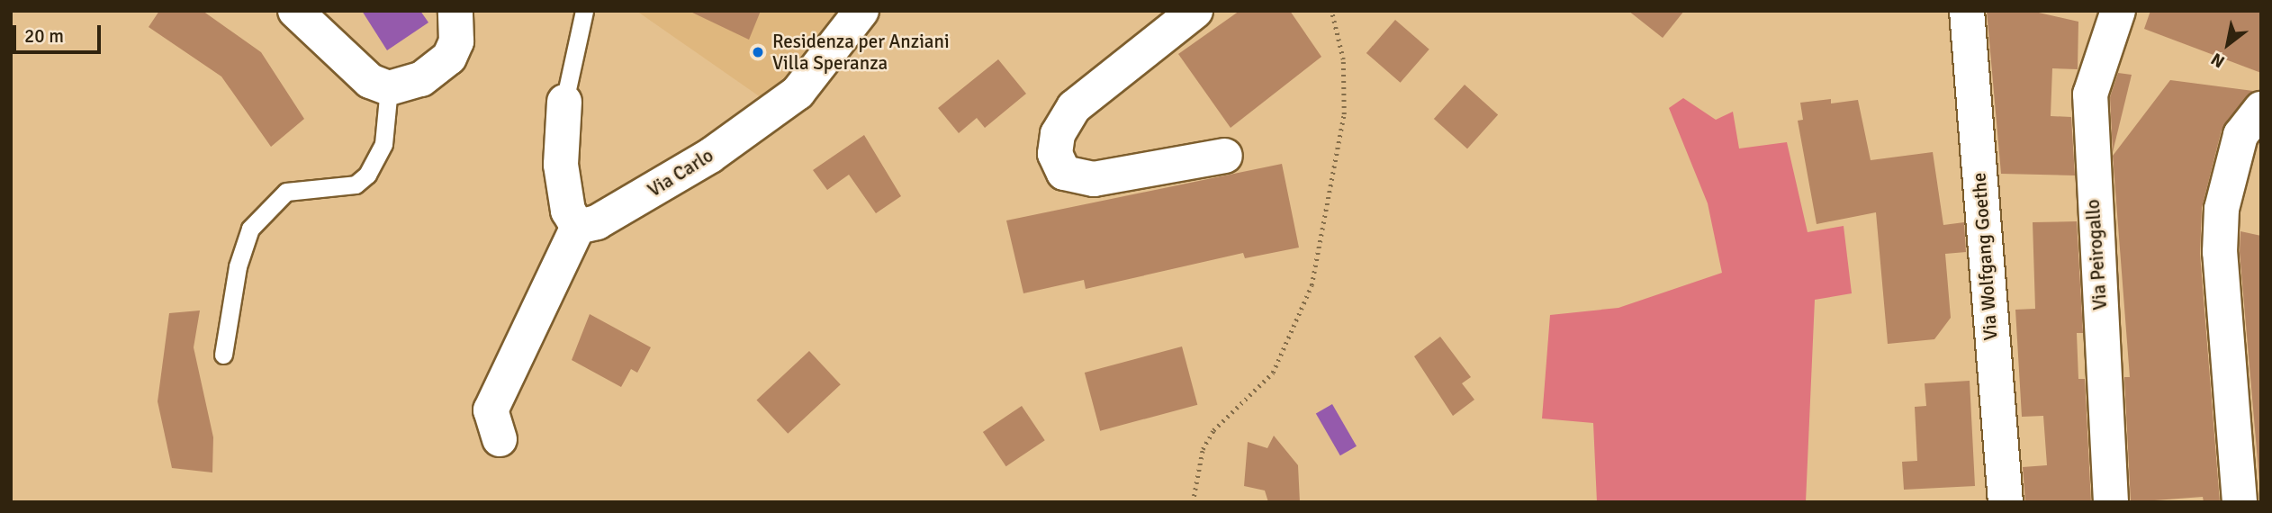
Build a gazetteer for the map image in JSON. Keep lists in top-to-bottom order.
{
  "streets": {
    "street": ["Via Carlo", "Via Peirogallo", "Via Wolfgang Goethe"]
  },
  "places": ["Residenza per Anziani Villa Speranza"],
  "scale_bar": "20 m",
  "north": "bottom left"
}
